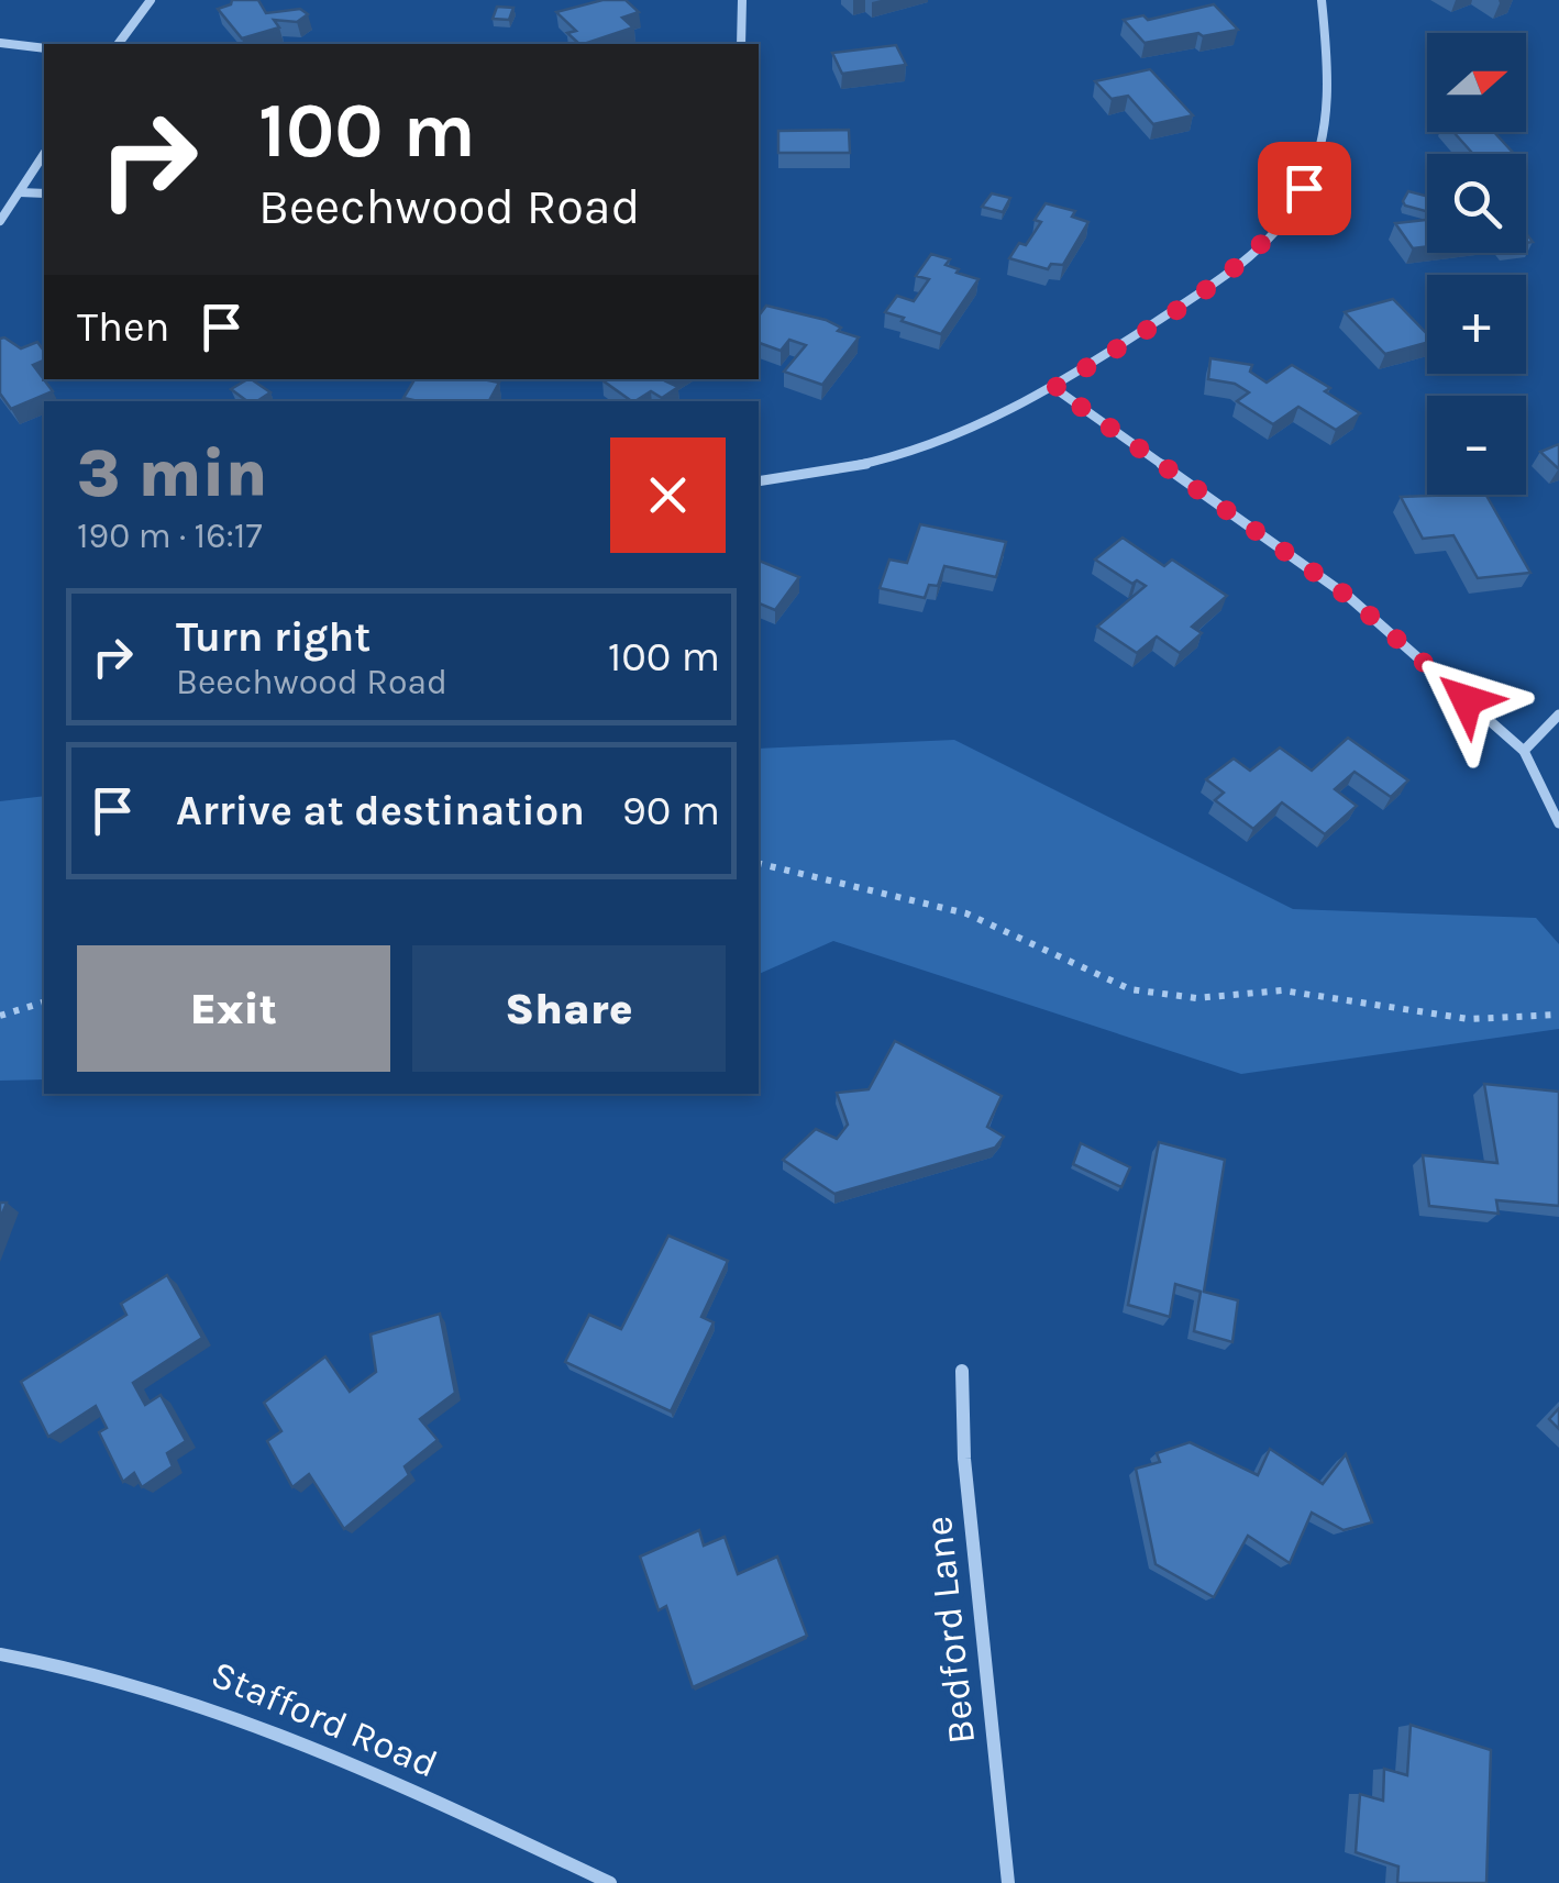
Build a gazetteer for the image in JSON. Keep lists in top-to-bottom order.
{
  "streets": {
    "street": ["Bedford Lane", "Stafford Road"]
  },
  "north": "right",
  "page": {
    "map_buttons": ["+", "−"],
    "turn": ["100 m", "Beechwood Road"],
    "then": "Then",
    "heading": ["3 min", "190 m · 16:17"],
    "list": [
      {
        "name": "Turn right",
        "note": "Beechwood Road",
        "value": "100 m"
      },
      {
        "name": "Arrive at destination",
        "value": "90 m"
      }
    ],
    "buttons": ["Exit", "Share"]
  }
}
